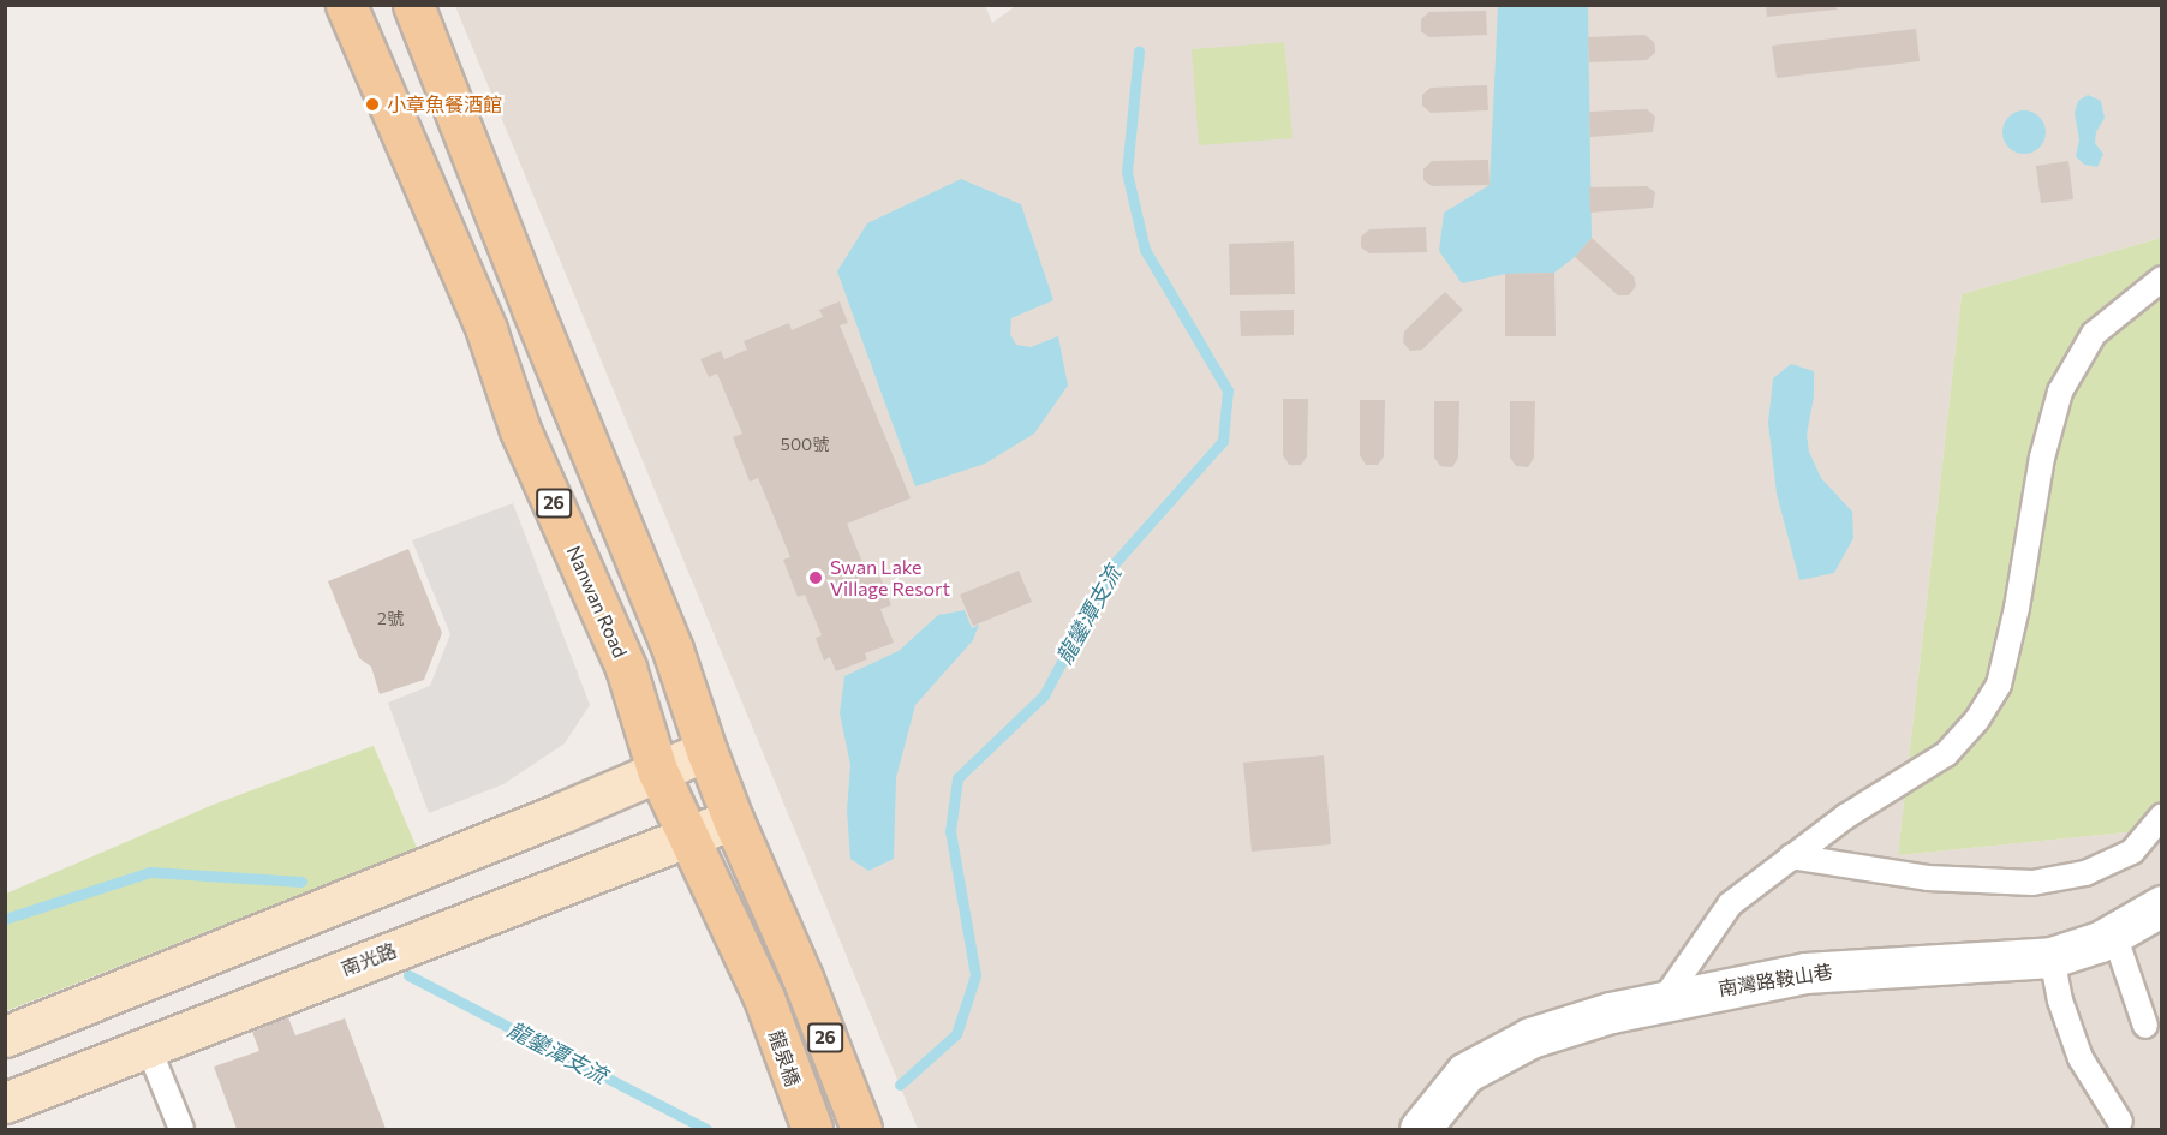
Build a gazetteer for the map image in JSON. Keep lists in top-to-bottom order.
{
  "streets": {
    "main road": ["26", "Nanwan Road", "龍泉橋"],
    "street": ["南光路", "南灣路鞍山巷"]
  },
  "crossings": [
    ["26", "南光路"],
    ["Nanwan Road", "南光路"],
    ["Nanwan Road", "龍泉橋"]
  ],
  "water": ["龍鑾潭支流"],
  "places": ["小章魚餐酒館", "Swan Lake Village Resort"],
  "house_numbers": ["500號", "2號"]
}
